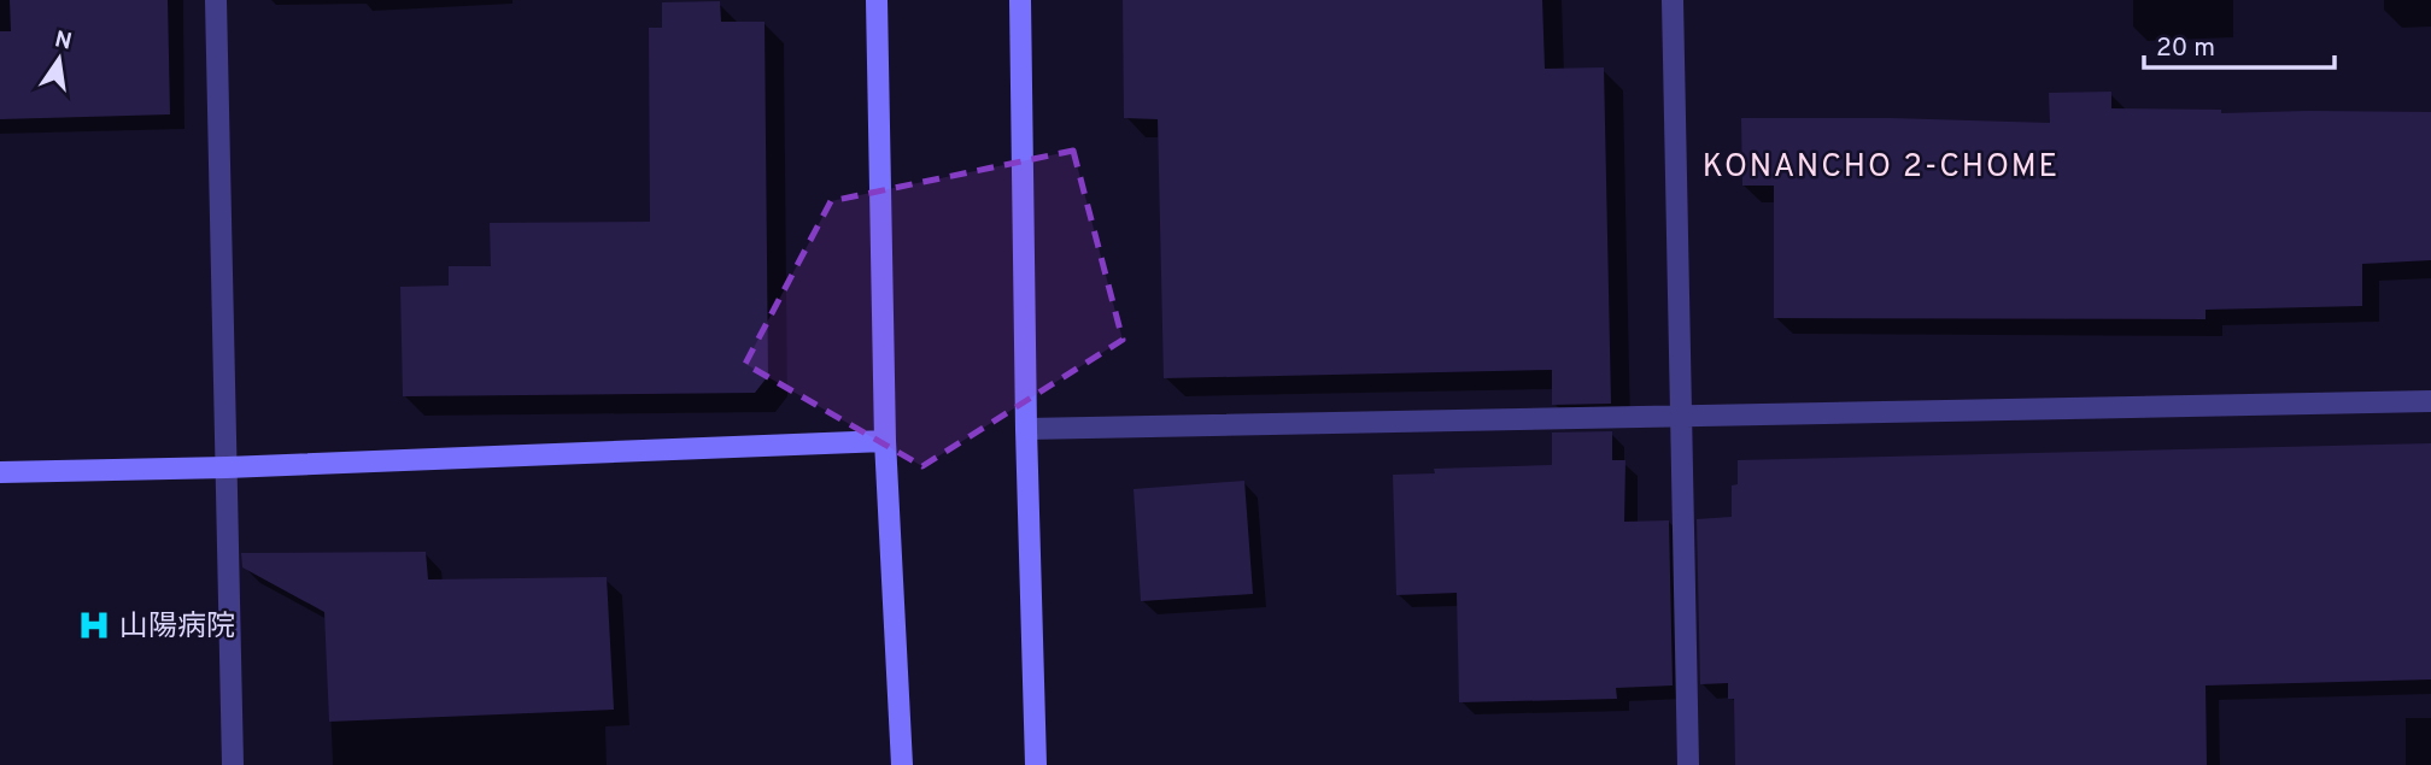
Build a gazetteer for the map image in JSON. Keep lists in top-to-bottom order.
{
  "districts": ["KONANCHO 2-CHOME"],
  "places": {
    "hospital": ["山陽病院"]
  },
  "scale_bar": "20 m",
  "north": "top"
}
